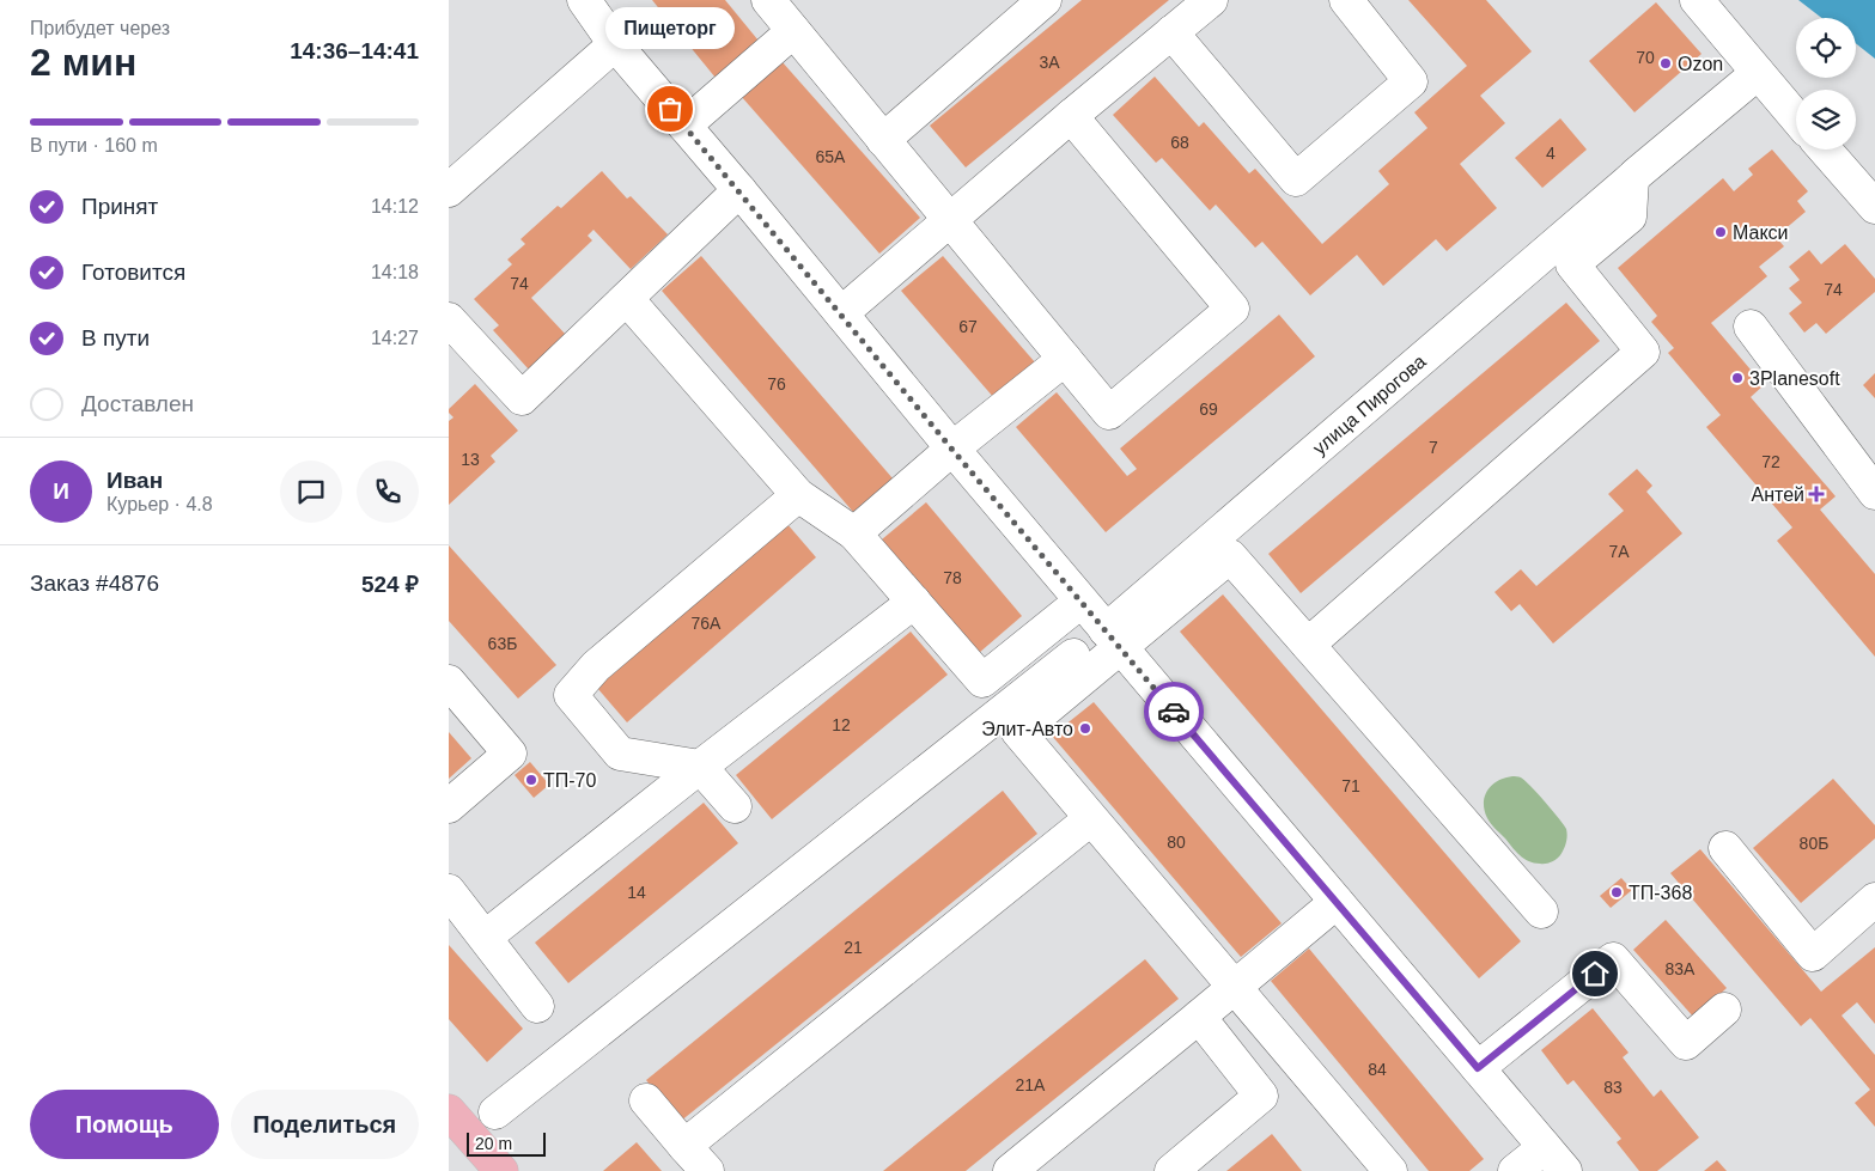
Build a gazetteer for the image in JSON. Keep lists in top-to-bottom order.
{
  "streets": {
    "street": ["улица Пирогова"]
  },
  "places": {
    "other": [
      "Ozon",
      "Пищеторг",
      "Макси",
      "3Planesoft",
      "Элит-Авто",
      "ТП-70",
      "ТП-368"
    ],
    "health": ["Антей"]
  },
  "house_numbers": [
    "70",
    "3А",
    "68",
    "4",
    "65А",
    "74",
    "74",
    "67",
    "76",
    "69",
    "7",
    "13",
    "72",
    "7А",
    "78",
    "76А",
    "63Б",
    "12",
    "71",
    "80",
    "80Б",
    "14",
    "21",
    "83А",
    "84",
    "21А",
    "83"
  ],
  "scale_bar": "20 m",
  "page": {
    "heading": ["2 мин", "Прибудет через", "14:36–14:41"],
    "panel": [
      "Иван",
      "Курьер · 4.8",
      "Заказ #4876",
      "524 ₽"
    ],
    "bubble": "Пищеторг",
    "bar": "В пути · 160 m",
    "list": [
      ["Принят", "14:12"],
      ["Готовится", "14:18"],
      ["В пути", "14:27"],
      "Доставлен"
    ],
    "round": "И",
    "buttons": ["Помощь", "Поделиться"],
    "scale": "20 m"
  }
}
